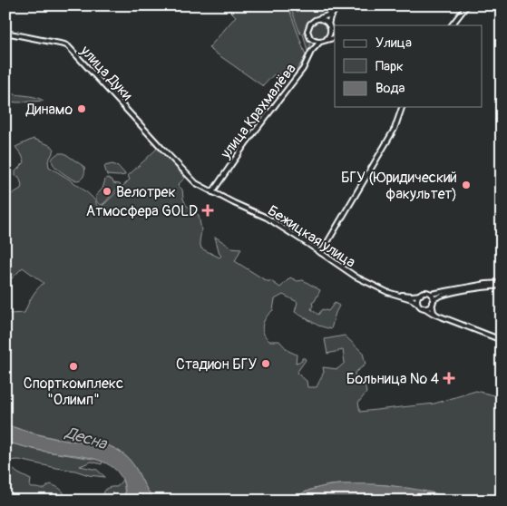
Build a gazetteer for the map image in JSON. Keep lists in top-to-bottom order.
{
  "streets": {
    "main road": ["улица Дуки", "улица Крахмалёва", "Бежицкая улица"]
  },
  "crossings": [
    ["улица Дуки", "Бежицкая улица"],
    ["улица Крахмалёва", "Бежицкая улица"]
  ],
  "water": ["Десна"],
  "places": {
    "other": [
      "Динамо",
      "БГУ (Юридический факультет)",
      "Велотрек",
      "Стадион БГУ",
      "Спорткомплекс \"Олимп\""
    ],
    "health": ["Атмосфера GOLD", "Больница № 4"]
  },
  "legend": ["Улица", "Парк", "Вода"]
}
